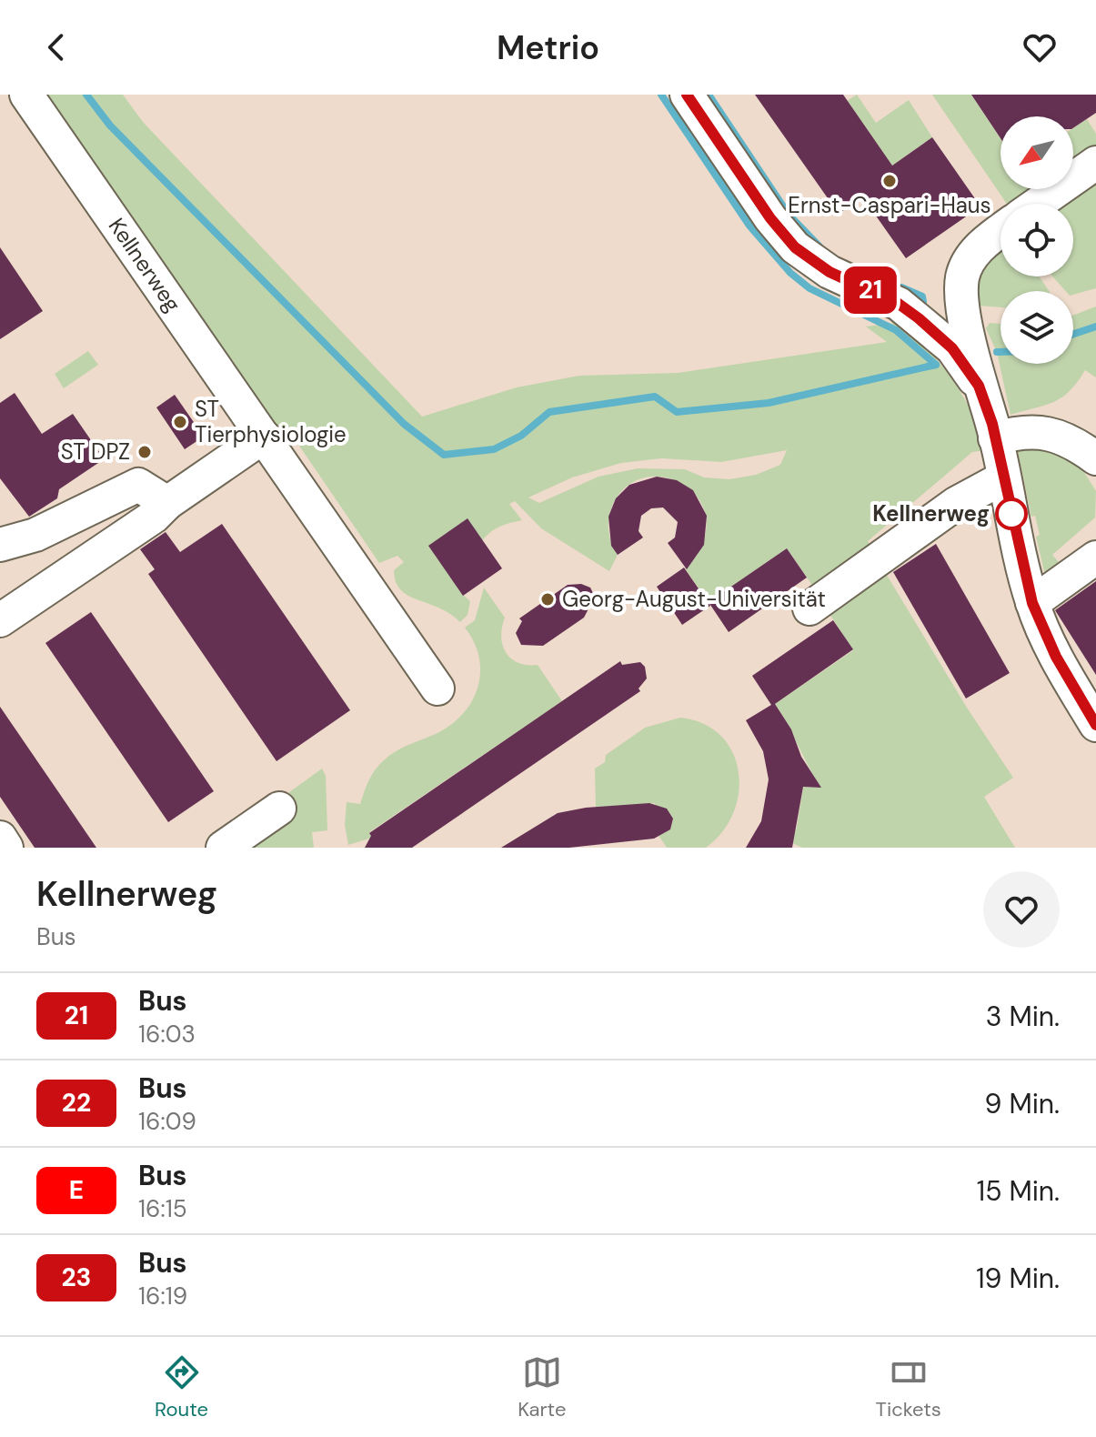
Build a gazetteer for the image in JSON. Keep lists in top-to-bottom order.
{
  "streets": {
    "street": ["Kellnerweg"]
  },
  "places": [
    "Ernst-Caspari-Haus",
    "ST Tierphysiologie",
    "ST DPZ",
    "Kellnerweg",
    "Georg-August-Universität"
  ],
  "lines": ["bus line 21"],
  "north": "bottom left",
  "page": {
    "header": "Metrio",
    "on_map": "21",
    "heading": ["Kellnerweg", "Bus"],
    "list": [
      {
        "mark": "21",
        "name": "Bus",
        "note": "16:03",
        "value": "3 Min."
      },
      {
        "mark": "22",
        "name": "Bus",
        "note": "16:09",
        "value": "9 Min."
      },
      {
        "mark": "E",
        "name": "Bus",
        "note": "16:15",
        "value": "15 Min."
      },
      {
        "mark": "23",
        "name": "Bus",
        "note": "16:19",
        "value": "19 Min."
      }
    ],
    "tabs": ["Route", "Karte", "Tickets"]
  }
}
